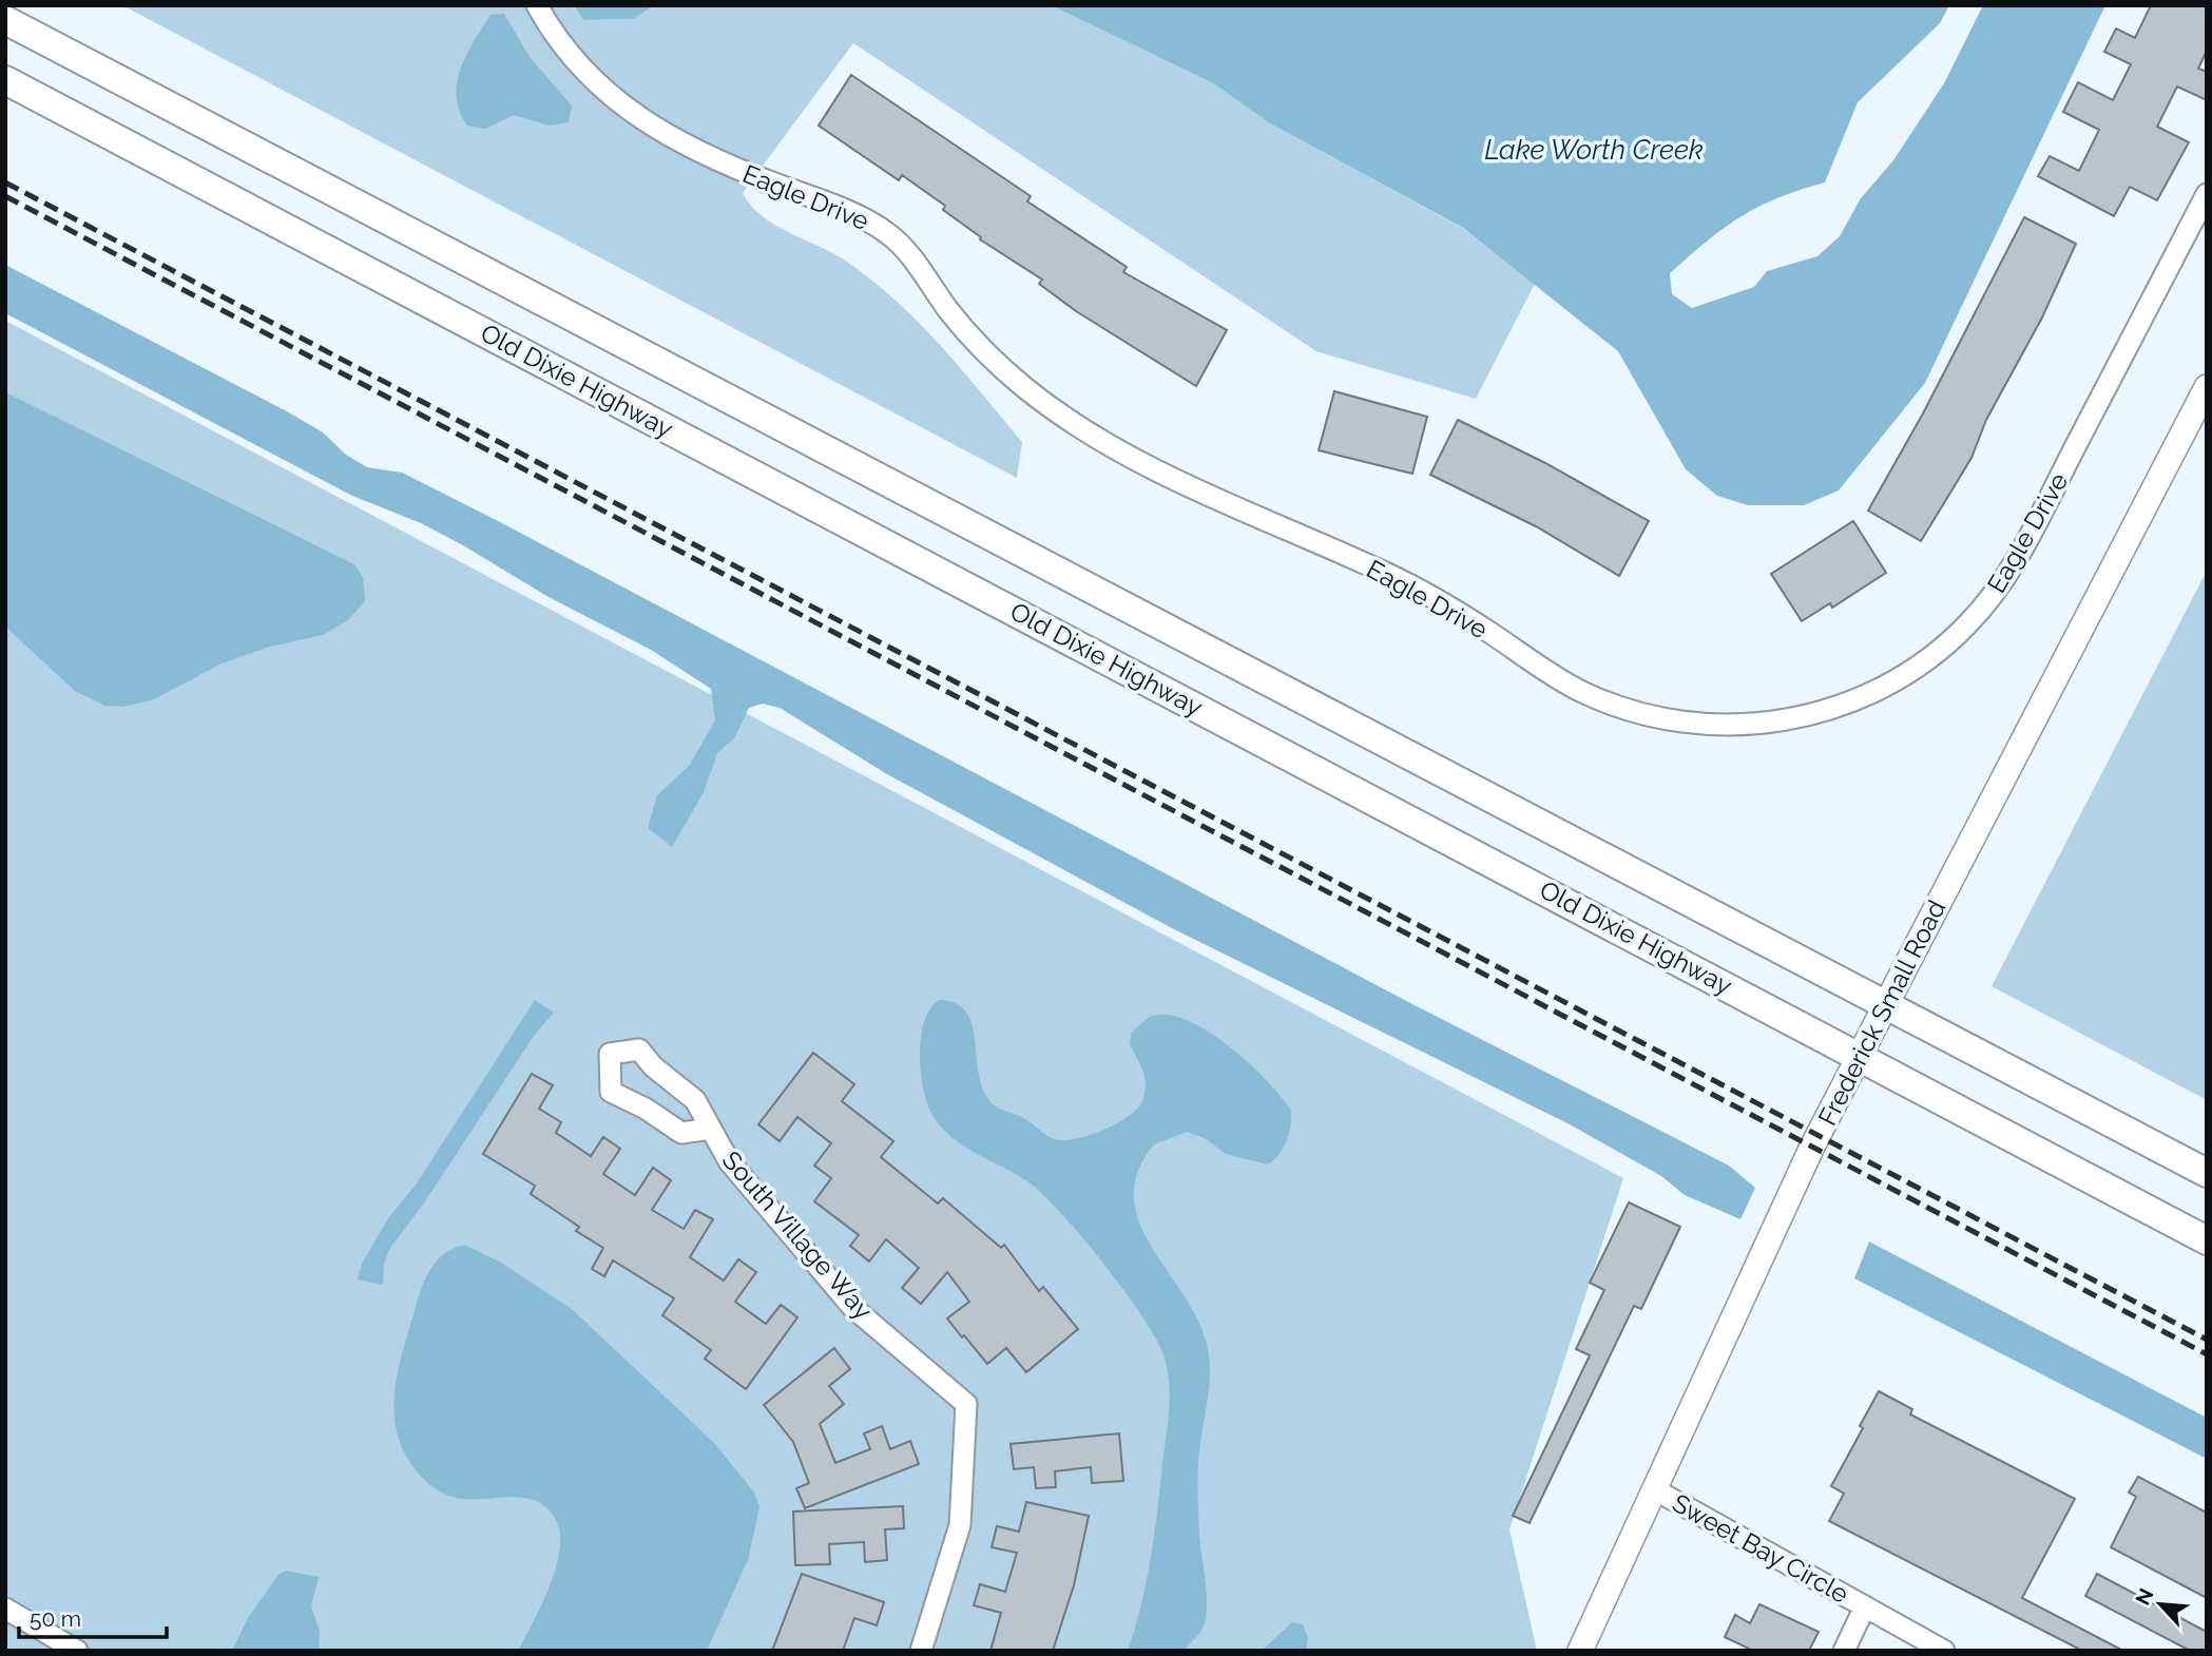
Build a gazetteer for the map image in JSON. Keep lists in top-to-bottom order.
{
  "streets": {
    "main road": ["Old Dixie Highway"],
    "street": [
      "Eagle Drive",
      "Frederick Small Road",
      "South Village Way",
      "Sweet Bay Circle"
    ]
  },
  "crossings": [
    ["Old Dixie Highway", "Frederick Small Road"],
    ["Frederick Small Road", "Sweet Bay Circle"]
  ],
  "water": ["Lake Worth Creek"],
  "scale_bar": "50 m",
  "north": "top left"
}
